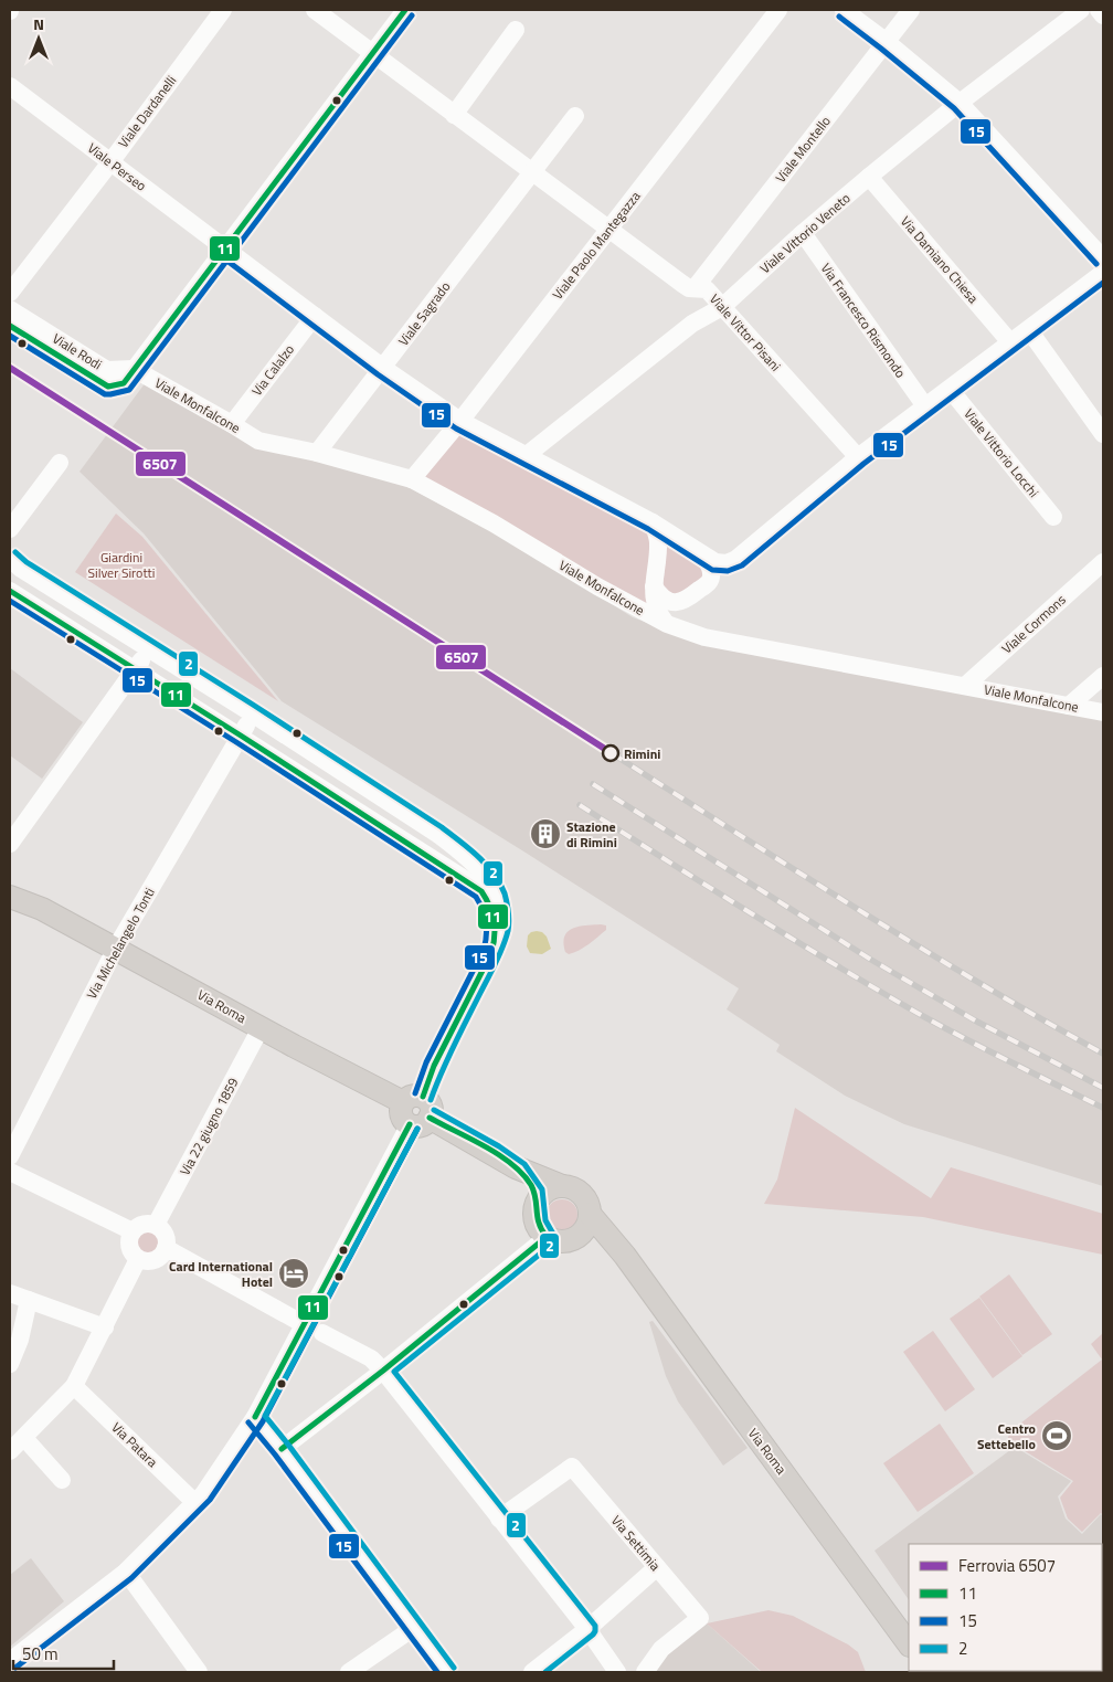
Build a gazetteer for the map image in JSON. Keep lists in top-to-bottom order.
{
  "streets": {
    "main road": ["Via Roma"],
    "street": [
      "Viale Dardanelli",
      "Viale Montello",
      "Viale Perseo",
      "Viale Vittorio Veneto",
      "Viale Paolo Mantegazza",
      "Via Damiano Chiesa",
      "Viale Sagrado",
      "Via Francesco Rismondo",
      "Viale Vittor Pisani",
      "Viale Rodi",
      "Via Calalzo",
      "Viale Monfalcone",
      "Viale Vittorio Locchi",
      "Viale Cormons",
      "Via Michelangelo Tonti",
      "Via 22 giugno 1859",
      "Via Patara",
      "Via Settimia"
    ]
  },
  "crossings": [
    ["Viale Dardanelli", "Viale Perseo"],
    ["Viale Montello", "Viale Vittor Pisani"],
    ["Viale Perseo", "Viale Vittorio Veneto"],
    ["Viale Perseo", "Viale Paolo Mantegazza"],
    ["Viale Perseo", "Viale Sagrado"],
    ["Viale Perseo", "Via Calalzo"],
    ["Viale Vittorio Veneto", "Via Damiano Chiesa"],
    ["Viale Vittorio Veneto", "Via Francesco Rismondo"],
    ["Viale Vittorio Veneto", "Viale Vittor Pisani"],
    ["Viale Paolo Mantegazza", "Viale Vittor Pisani"],
    ["Viale Paolo Mantegazza", "Viale Monfalcone"],
    ["Viale Sagrado", "Viale Vittor Pisani"],
    ["Viale Sagrado", "Viale Monfalcone"],
    ["Viale Rodi", "Viale Monfalcone"],
    ["Via Calalzo", "Viale Monfalcone"],
    ["Viale Monfalcone", "Viale Cormons"],
    ["Via Michelangelo Tonti", "Via Roma"],
    ["Via Roma", "Via 22 giugno 1859"]
  ],
  "parks": ["Giardini Silver Sirotti"],
  "places": {
    "other": ["Rimini"],
    "building": ["Stazione di Rimini"],
    "hotel": ["Card International Hotel"],
    "sports": ["Centro Settebello"]
  },
  "lines": [
    "transit line 11",
    "transit line 15",
    "rail line 6507",
    "transit line 2"
  ],
  "legend": [
    "Ferrovia 6507",
    "11",
    "15",
    "2"
  ],
  "scale_bar": "50 m",
  "north": "top"
}
